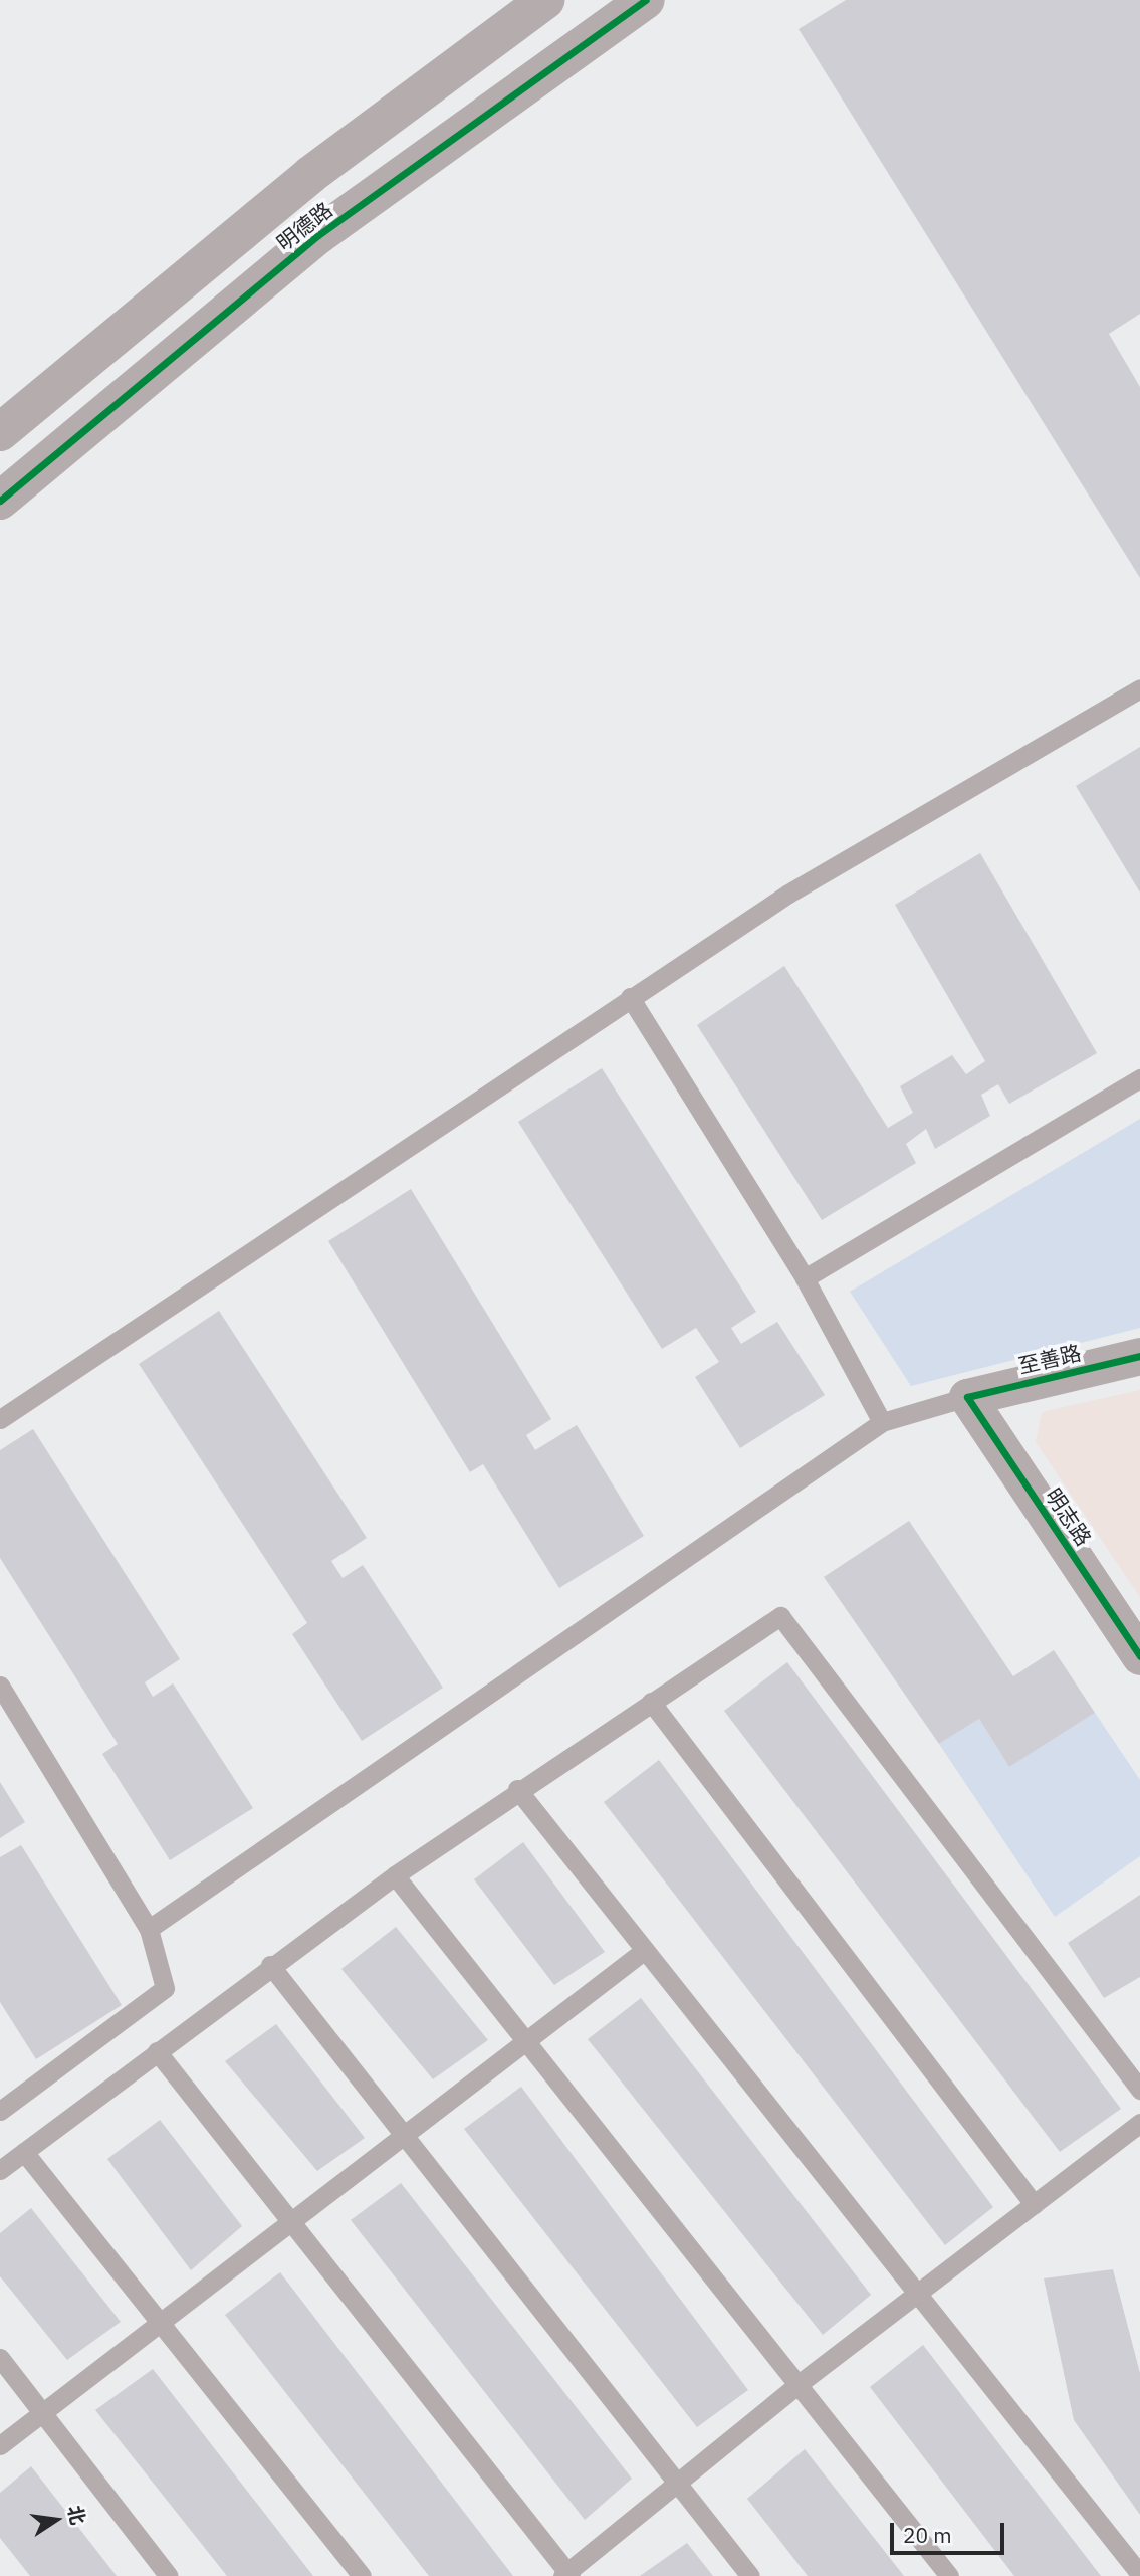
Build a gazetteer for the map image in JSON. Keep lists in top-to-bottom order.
{
  "streets": {
    "street": ["明德路", "至善路", "明志路"]
  },
  "crossings": [
    ["至善路", "明志路"]
  ],
  "scale_bar": "20 m",
  "north": "right"
}
